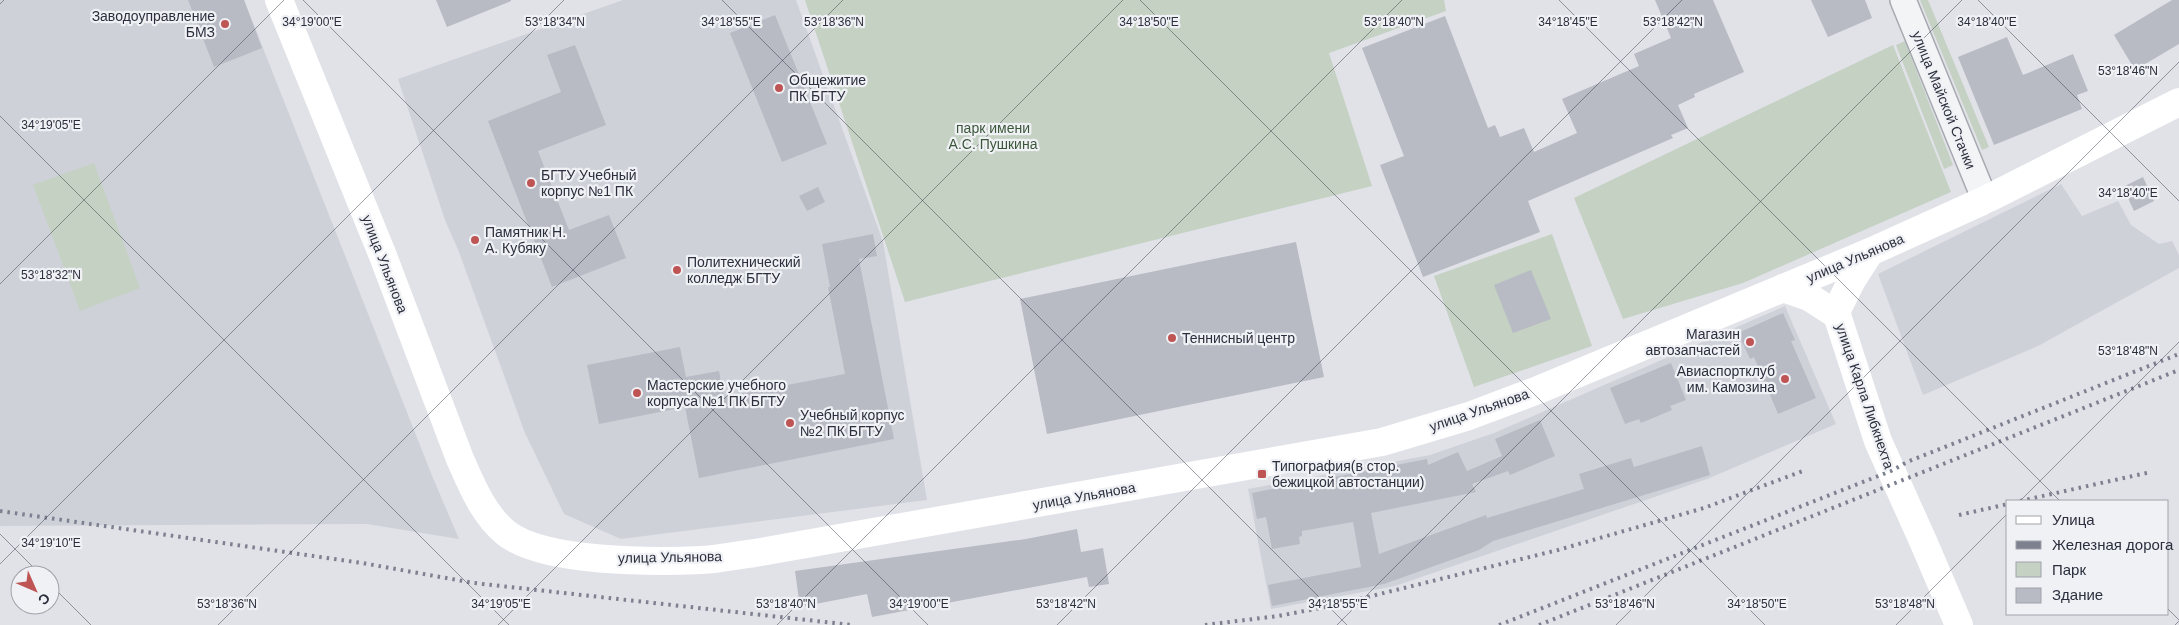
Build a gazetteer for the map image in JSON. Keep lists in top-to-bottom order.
{
  "streets": {
    "main road": ["улица Ульянова", "улица Карла Либкнехта"],
    "street": ["улица Майской Стачки"]
  },
  "crossings": [
    ["улица Майской Стачки", "улица Ульянова"],
    ["улица Ульянова", "улица Карла Либкнехта"]
  ],
  "parks": ["парк имени А.С. Пушкина"],
  "places": {
    "other": [
      "Заводоуправление БМЗ",
      "Общежитие ПК БГТУ",
      "БГТУ Учебный корпус №1 ПК",
      "Памятник Н. А. Кубяку",
      "Политехнический колледж БГТУ",
      "Теннисный центр",
      "Магазин автозапчастей",
      "Авиаспортклуб им. Камозина",
      "Мастерские учебного корпуса №1 ПК БГТУ",
      "Учебный корпус №2 ПК БГТУ"
    ],
    "transit": ["Типография(в стор. бежицкой автостанции)"]
  },
  "legend": [
    "Улица",
    "Железная дорога",
    "Парк",
    "Здание"
  ],
  "north": "bottom right",
  "coordinates": [
    "34°19'00\"E",
    "53°18'34\"N",
    "34°18'55\"E",
    "53°18'36\"N",
    "34°18'50\"E",
    "53°18'40\"N",
    "34°18'45\"E",
    "53°18'42\"N",
    "34°18'40\"E",
    "53°18'46\"N",
    "34°19'05\"E",
    "53°18'32\"N",
    "53°18'48\"N",
    "34°19'10\"E"
  ]
}
